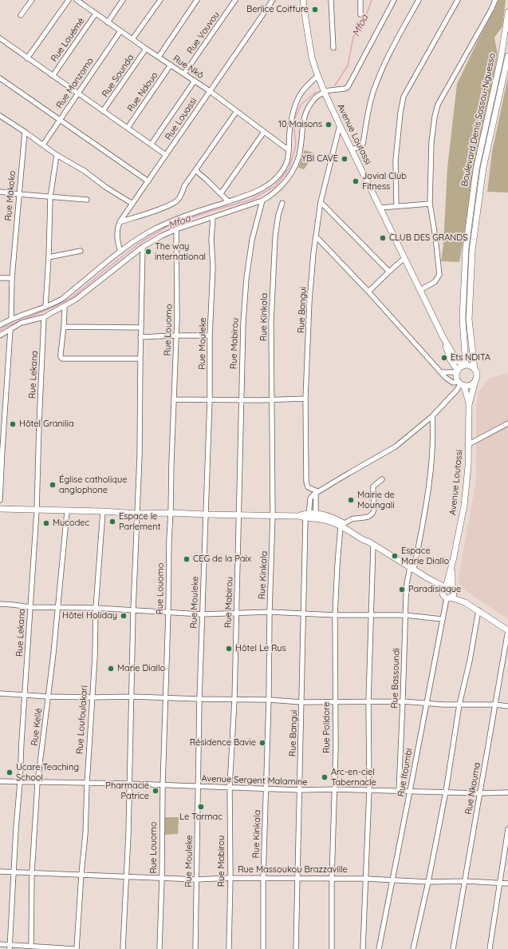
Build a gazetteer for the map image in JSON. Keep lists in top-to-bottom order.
{
  "streets": {
    "main road": ["Boulevard Denis Sassou-Nguesso", "Avenue Loutassi"],
    "street": [
      "Rue Vouvou",
      "Rue Louémé",
      "Rue Nkô",
      "Rue Sounda",
      "Rue Manzomo",
      "Rue Ndouo",
      "Rue Louassi",
      "Rue Makoko",
      "Rue Bangui",
      "Rue Kinkala",
      "Rue Louomo",
      "Rue Mouleke",
      "Rue Mabirou",
      "Rue Lekana",
      "Rue Bassoundi",
      "Rue Loufoulakari",
      "Rue Kellé",
      "Rue Polidore",
      "Rue Itoumbi",
      "Avenue Sergent Malamine",
      "Rue Nkouma",
      "Rue Massoukou Brazzaville"
    ]
  },
  "crossings": [
    ["Rue Vouvou", "Rue Nkô"],
    ["Rue Louémé", "Rue Nkô"],
    ["Rue Nkô", "Rue Sounda"],
    ["Rue Nkô", "Rue Manzomo"],
    ["Rue Nkô", "Rue Ndouo"],
    ["Rue Nkô", "Rue Louassi"],
    ["Boulevard Denis Sassou-Nguesso", "Avenue Loutassi"],
    ["Avenue Loutassi", "Rue Bangui"],
    ["Rue Bangui", "Avenue Sergent Malamine"],
    ["Rue Bangui", "Rue Massoukou Brazzaville"],
    ["Rue Kinkala", "Avenue Sergent Malamine"],
    ["Rue Kinkala", "Rue Massoukou Brazzaville"],
    ["Rue Louomo", "Avenue Sergent Malamine"],
    ["Rue Louomo", "Rue Massoukou Brazzaville"],
    ["Rue Mouleke", "Avenue Sergent Malamine"],
    ["Rue Mouleke", "Rue Massoukou Brazzaville"],
    ["Rue Mabirou", "Avenue Sergent Malamine"],
    ["Rue Mabirou", "Rue Massoukou Brazzaville"],
    ["Rue Lekana", "Avenue Sergent Malamine"],
    ["Rue Lekana", "Rue Massoukou Brazzaville"],
    ["Rue Bassoundi", "Avenue Sergent Malamine"],
    ["Rue Loufoulakari", "Avenue Sergent Malamine"],
    ["Rue Loufoulakari", "Rue Massoukou Brazzaville"],
    ["Rue Kellé", "Avenue Sergent Malamine"],
    ["Rue Kellé", "Rue Massoukou Brazzaville"],
    ["Rue Polidore", "Avenue Sergent Malamine"],
    ["Rue Polidore", "Rue Massoukou Brazzaville"],
    ["Rue Itoumbi", "Avenue Sergent Malamine"],
    ["Rue Itoumbi", "Rue Massoukou Brazzaville"],
    ["Avenue Sergent Malamine", "Rue Nkouma"],
    ["Rue Nkouma", "Rue Massoukou Brazzaville"]
  ],
  "water": ["Mfoa"],
  "places": [
    "Berlice Coiffure",
    "10 Maisons",
    "YBI CAVE",
    "Jovial Club Fitness",
    "CLUB DES GRANDS",
    "The way international",
    "Ets NDITA",
    "Hôtel Granilia",
    "Église catholique anglophone",
    "Mairie de Moungali",
    "Espace le Parlement",
    "Mucodec",
    "Espace Marie Diallo",
    "CEG de la Paix",
    "Paradisiaque",
    "Hôtel Holiday",
    "Hôtel Le Rus",
    "Marie Diallo",
    "Résidence Bavie",
    "Ucare Teaching School",
    "Arc-en-ciel Tabernacle",
    "Pharmacie Patrice",
    "Le Tarmac"
  ]
}
